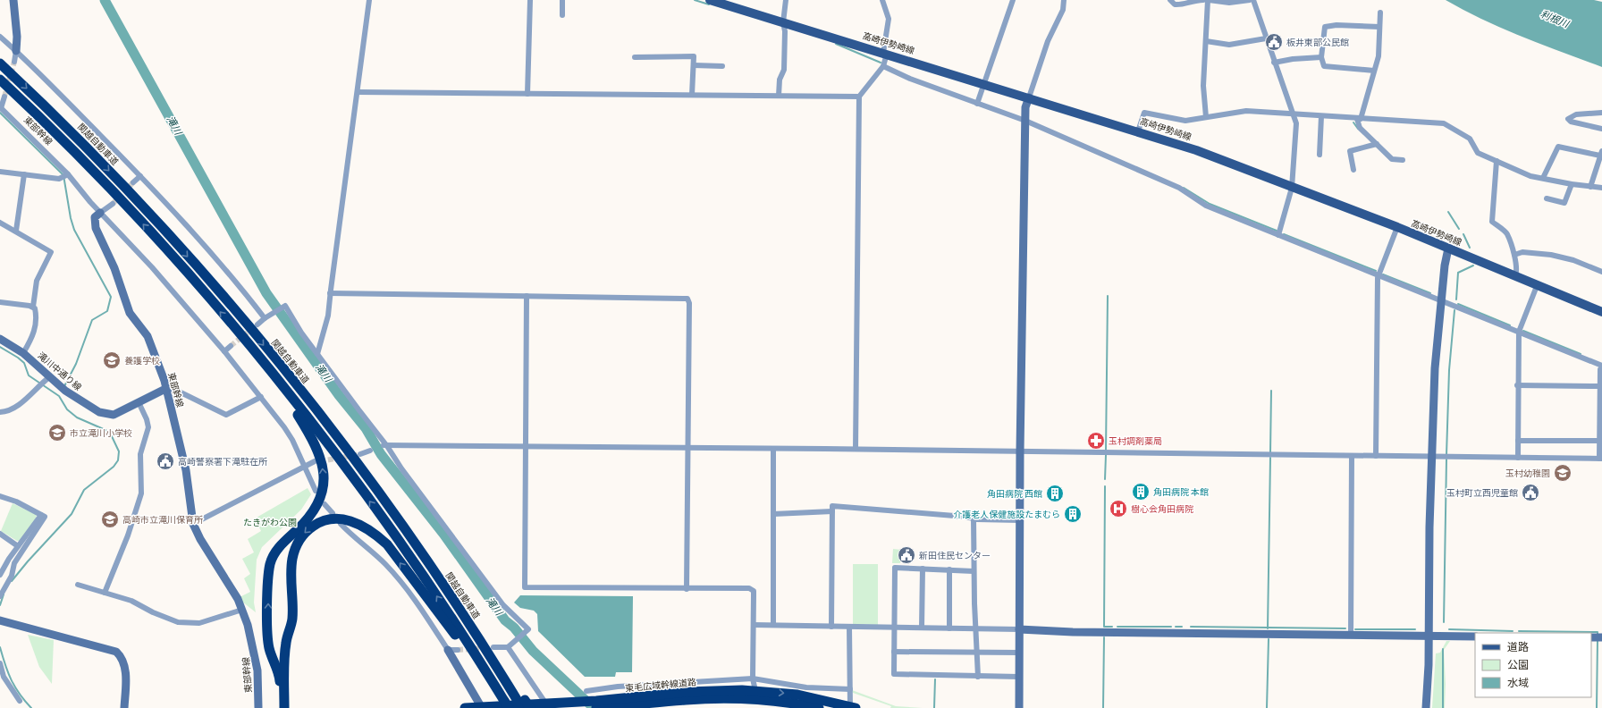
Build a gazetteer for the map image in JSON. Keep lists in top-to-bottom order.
{
  "streets": {
    "highway": ["関越自動車道", "東毛広域幹線道路"],
    "main road": ["高崎伊勢崎線"],
    "street": ["東部幹線", "滝川中通り線"]
  },
  "crossings": [
    ["東部幹線", "滝川中通り線"]
  ],
  "water": ["利根川", "滝川"],
  "parks": ["たきがわ公園"],
  "places": {
    "public building": [
      "板井東部公民館",
      "高崎警察署下滝駐在所",
      "玉村町立西児童館",
      "新田住民センター"
    ],
    "school or university": [
      "養護学校",
      "市立滝川小学校",
      "玉村幼稚園",
      "高崎市立滝川保育所"
    ],
    "pharmacy": ["玉村調剤薬局"],
    "building": ["角田病院 本館", "角田病院 西館", "介護老人保健施設たまむら"],
    "hospital": ["樹心会角田病院"]
  },
  "legend": ["道路", "公園", "水域"]
}
